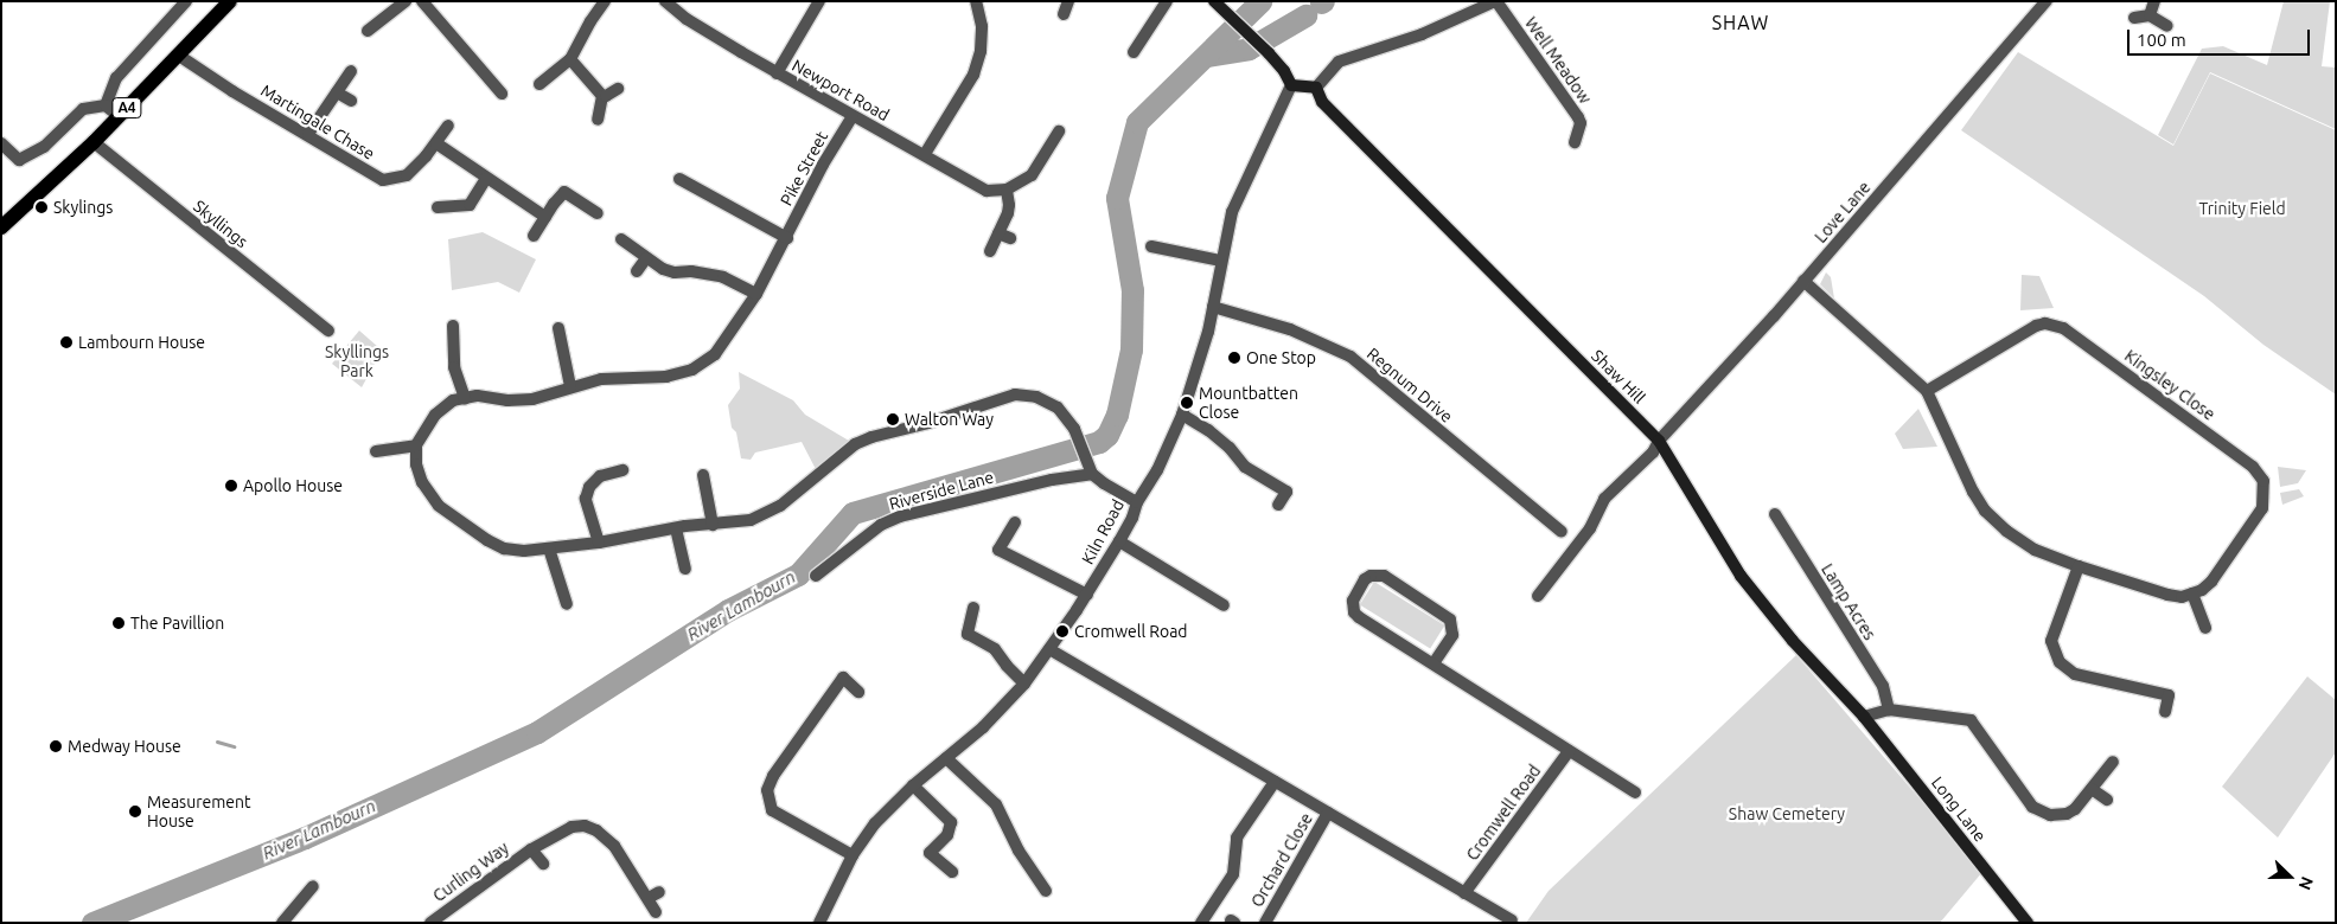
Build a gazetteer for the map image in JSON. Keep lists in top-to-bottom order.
{
  "streets": {
    "main road": ["A4", "Shaw Hill", "Long Lane"],
    "street": [
      "Well Meadow",
      "Newport Road",
      "Martingale Chase",
      "Pike Street",
      "Love Lane",
      "Skyllings",
      "Regnum Drive",
      "Kingsley Close",
      "Riverside Lane",
      "Kiln Road",
      "Lamp Acres",
      "Cromwell Road",
      "Orchard Close",
      "Curling Way"
    ]
  },
  "crossings": [
    ["Newport Road", "Pike Street"],
    ["A4", "Martingale Chase"],
    ["A4", "Skyllings"],
    ["Love Lane", "Shaw Hill"],
    ["Shaw Hill", "Long Lane"],
    ["Regnum Drive", "Kiln Road"]
  ],
  "districts": ["SHAW"],
  "water": ["River Lambourn"],
  "parks": ["Trinity Field", "Skyllings Park", "Shaw Cemetery"],
  "places": [
    "Skylings",
    "Lambourn House",
    "One Stop",
    "Mountbatten Close",
    "Walton Way",
    "Apollo House",
    "The Pavillion",
    "Cromwell Road",
    "Medway House",
    "Measurement House"
  ],
  "scale_bar": "100 m",
  "north": "right"
}
